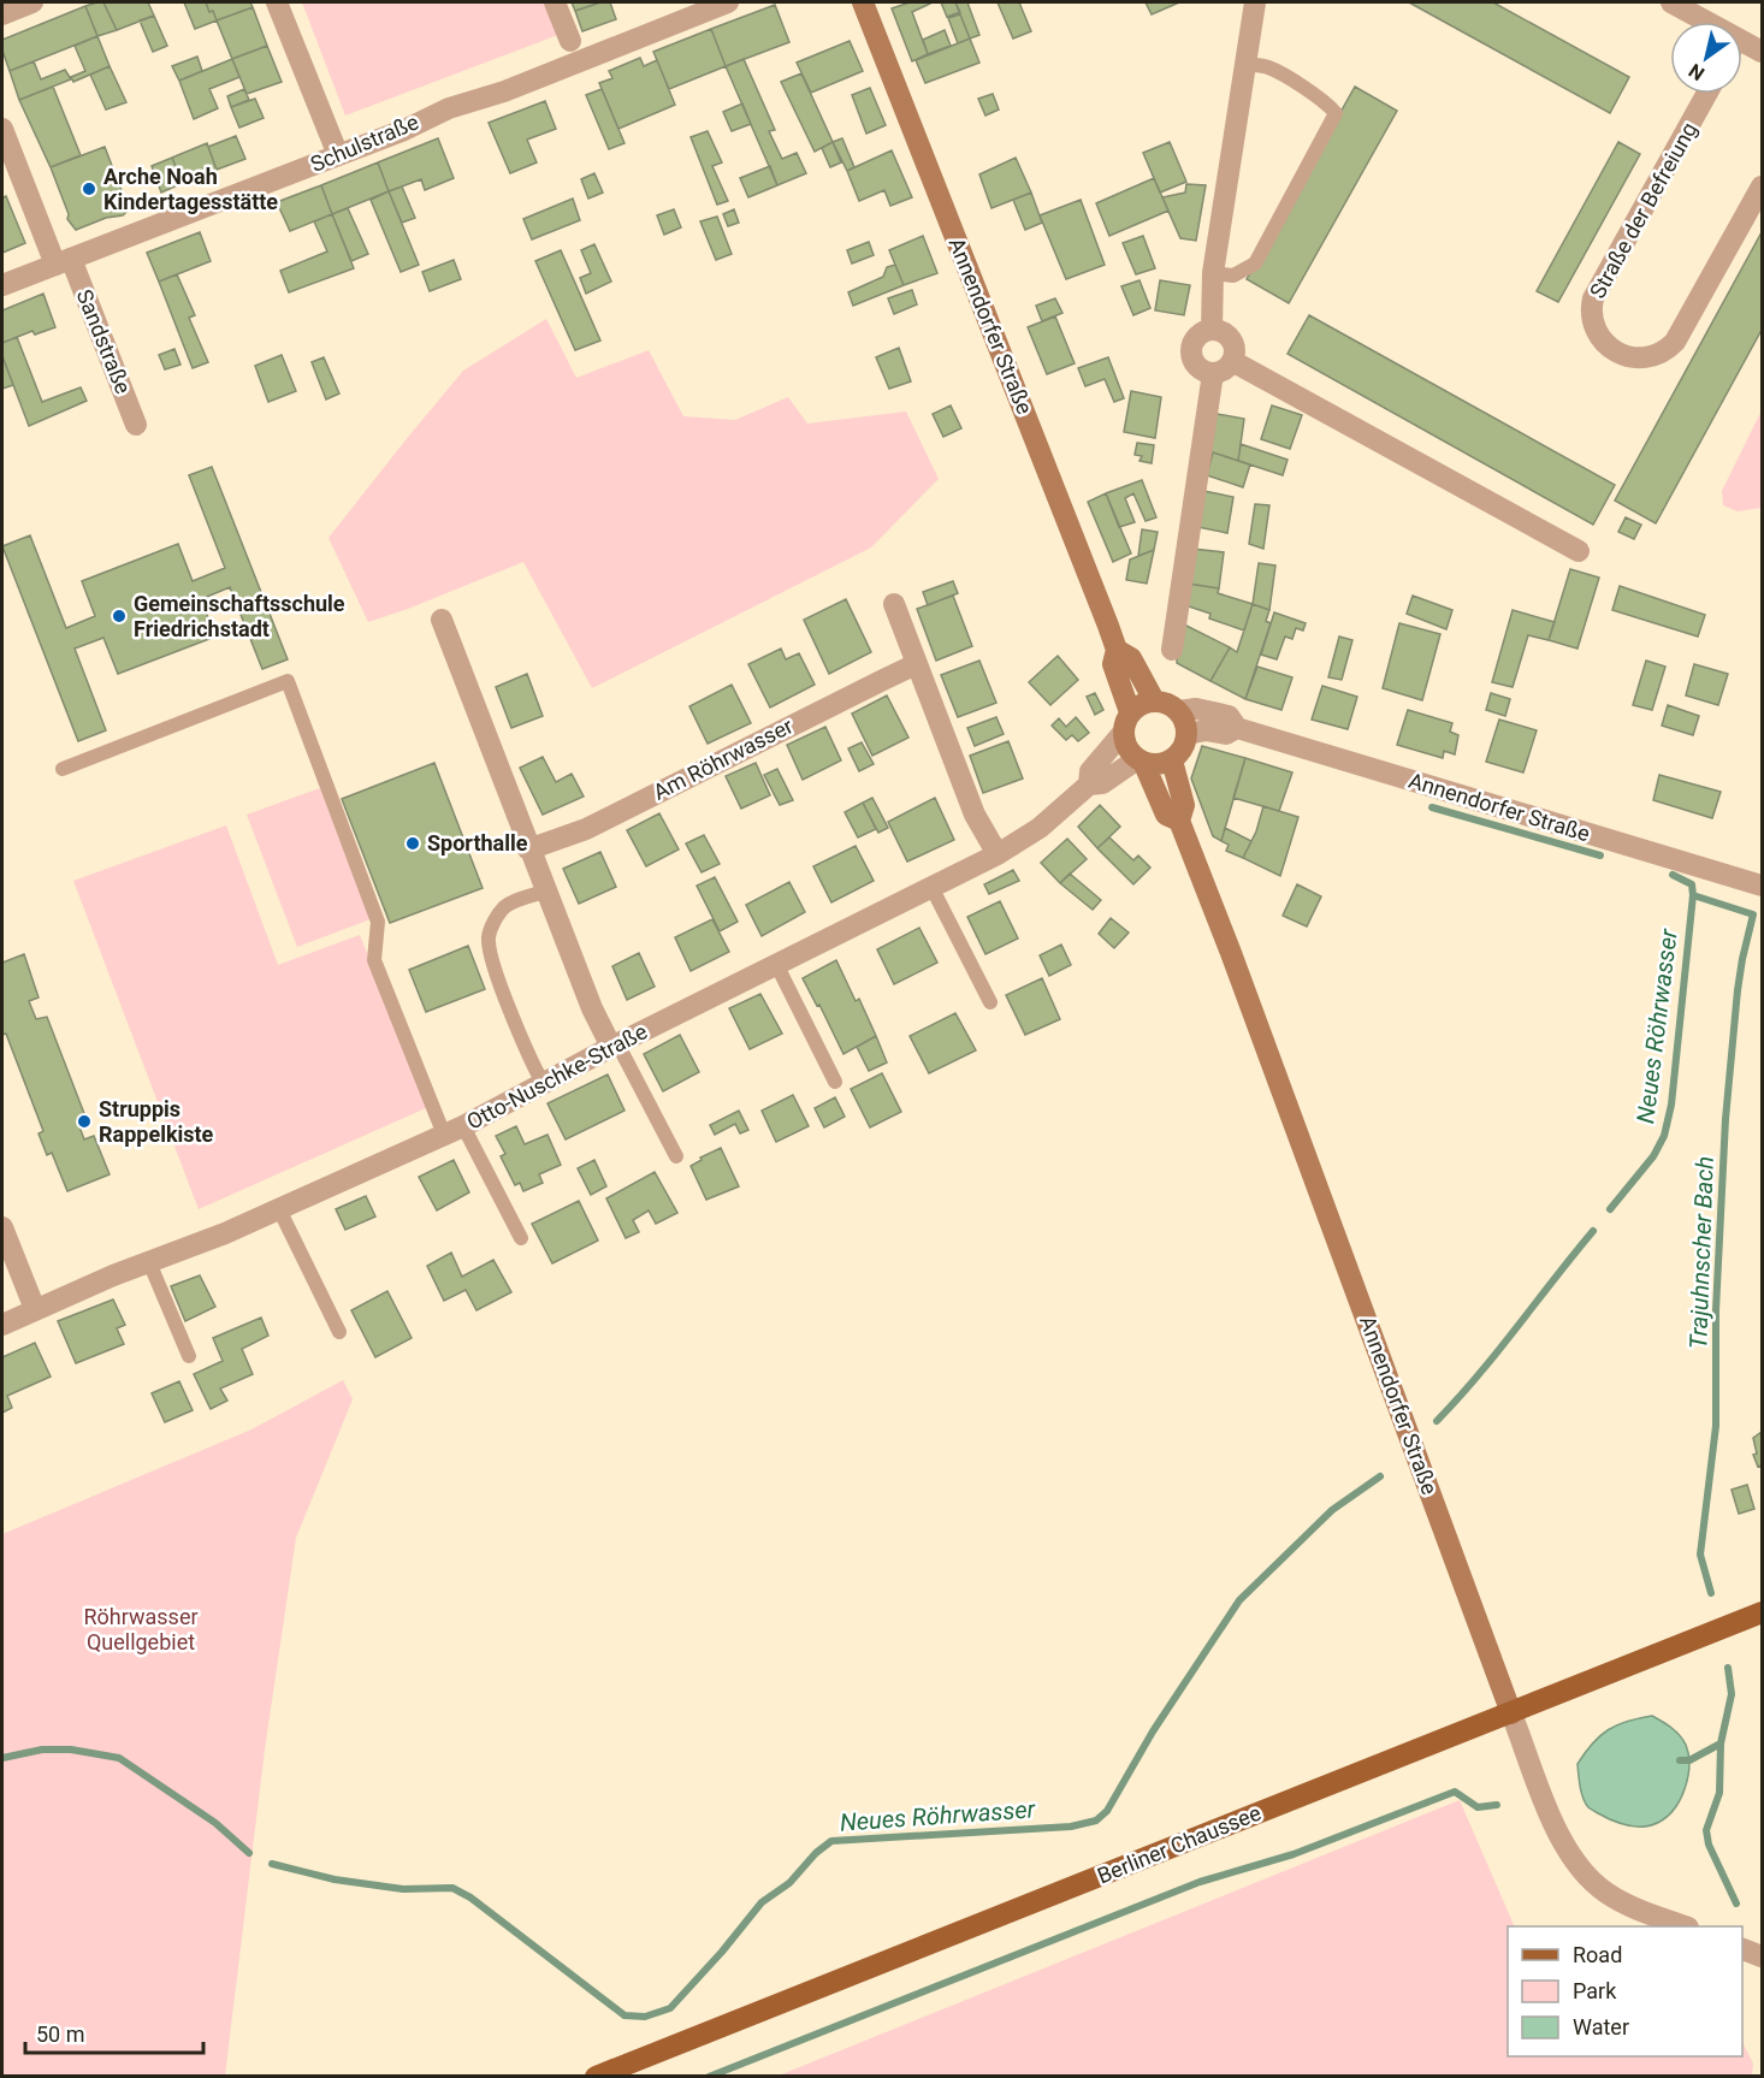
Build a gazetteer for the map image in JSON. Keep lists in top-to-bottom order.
{
  "streets": {
    "main road": ["Annendorfer Straße", "Berliner Chaussee"],
    "street": [
      "Schulstraße",
      "Straße der Befreiung",
      "Sandstraße",
      "Am Röhrwasser",
      "Otto-Nuschke-Straße"
    ]
  },
  "crossings": [
    ["Schulstraße", "Sandstraße"],
    ["Annendorfer Straße", "Otto-Nuschke-Straße"],
    ["Annendorfer Straße", "Berliner Chaussee"]
  ],
  "water": ["Neues Röhrwasser", "Trajuhnscher Bach"],
  "parks": ["Röhrwasser Quellgebiet"],
  "places": [
    "Arche Noah Kindertagesstätte",
    "Gemeinschaftsschule Friedrichstadt",
    "Sporthalle",
    "Struppis Rappelkiste"
  ],
  "legend": ["Road", "Park", "Water"],
  "scale_bar": "50 m",
  "north": "bottom left"
}
